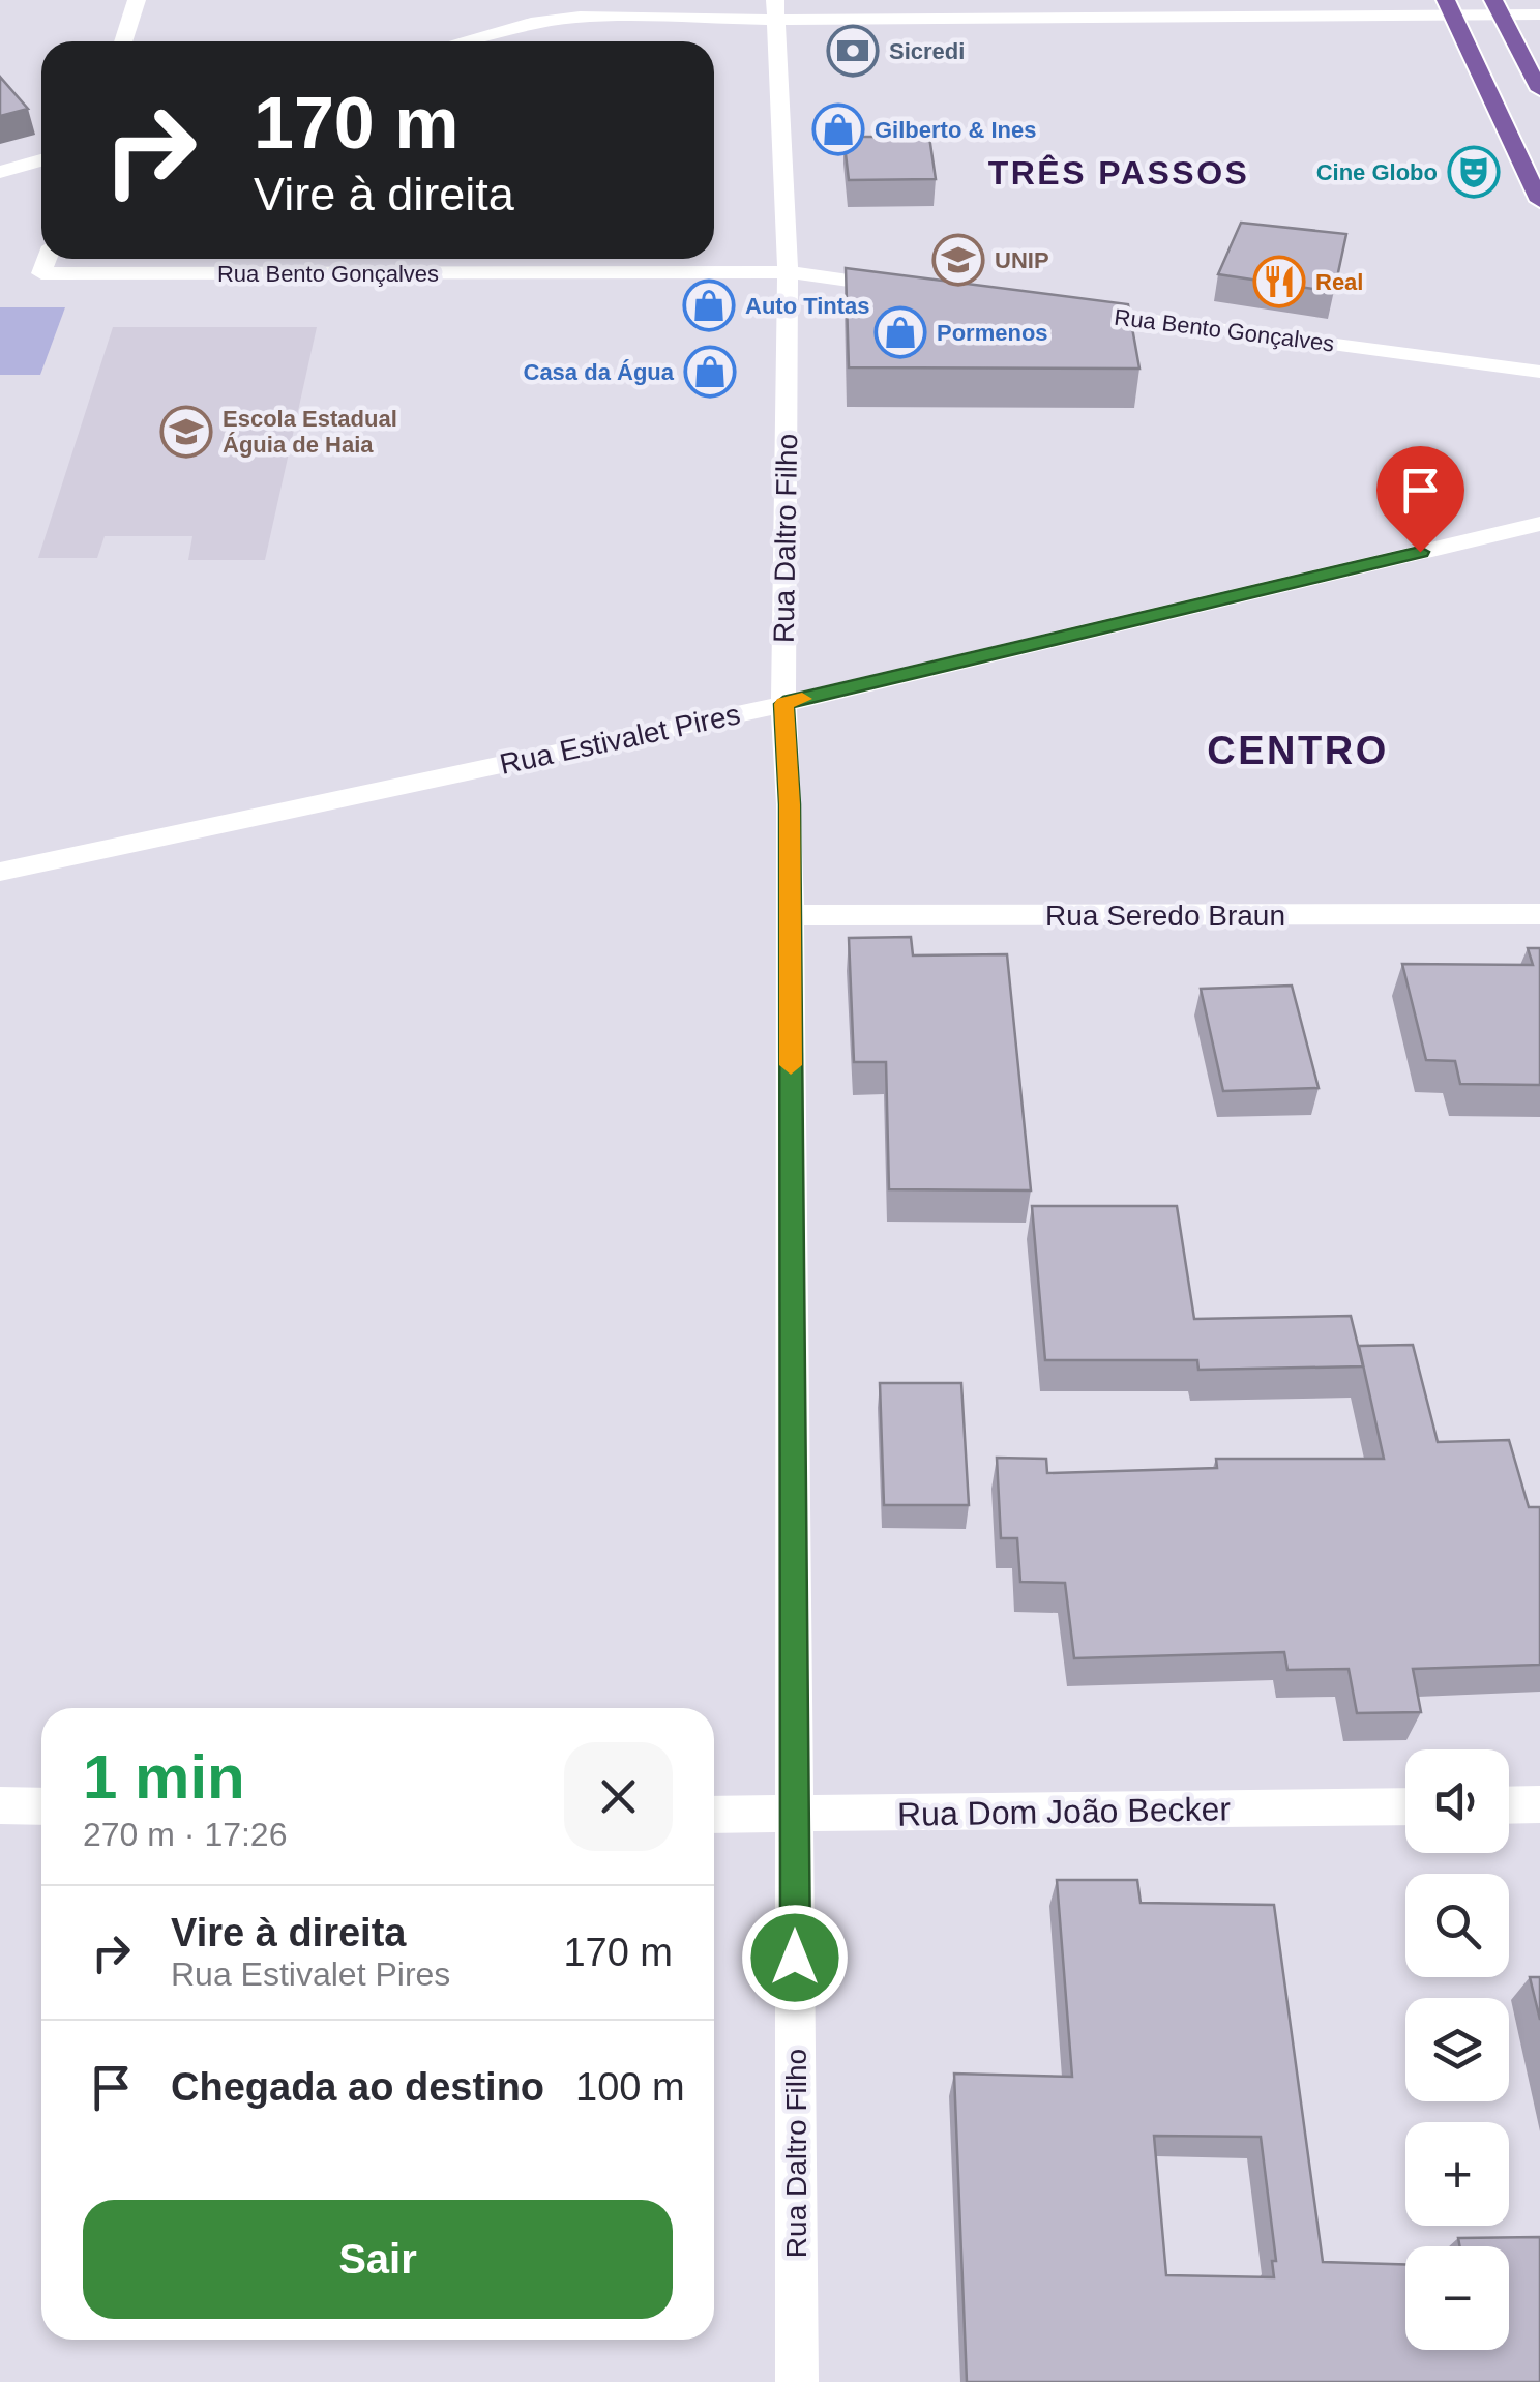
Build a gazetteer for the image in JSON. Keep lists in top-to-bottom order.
{
  "streets": {
    "street": [
      "Rua Bento Gonçalves",
      "Rua Daltro Filho",
      "Rua Estivalet Pires",
      "Rua Seredo Braun",
      "Rua Dom João Becker"
    ]
  },
  "crossings": [
    ["Rua Bento Gonçalves", "Rua Daltro Filho"],
    ["Rua Daltro Filho", "Rua Estivalet Pires"],
    ["Rua Daltro Filho", "Rua Seredo Braun"],
    ["Rua Daltro Filho", "Rua Dom João Becker"]
  ],
  "districts": ["TRÊS PASSOS", "CENTRO"],
  "places": {
    "bank": ["Sicredi"],
    "shop": [
      "Gilberto & Ines",
      "Auto Tintas",
      "Pormenos",
      "Casa da Água"
    ],
    "theatre": ["Cine Globo"],
    "school or university": ["UNIP", "Escola Estadual Águia de Haia"],
    "restaurant": ["Real"]
  },
  "page": {
    "turn": ["170 m", "Vire à direita"],
    "heading": ["1 min", "270 m · 17:26"],
    "map_buttons": ["+", "−"],
    "list": [
      {
        "name": "Vire à direita",
        "note": "Rua Estivalet Pires",
        "value": "170 m"
      },
      {
        "name": "Chegada ao destino",
        "value": "100 m"
      }
    ],
    "buttons": "Sair"
  }
}
